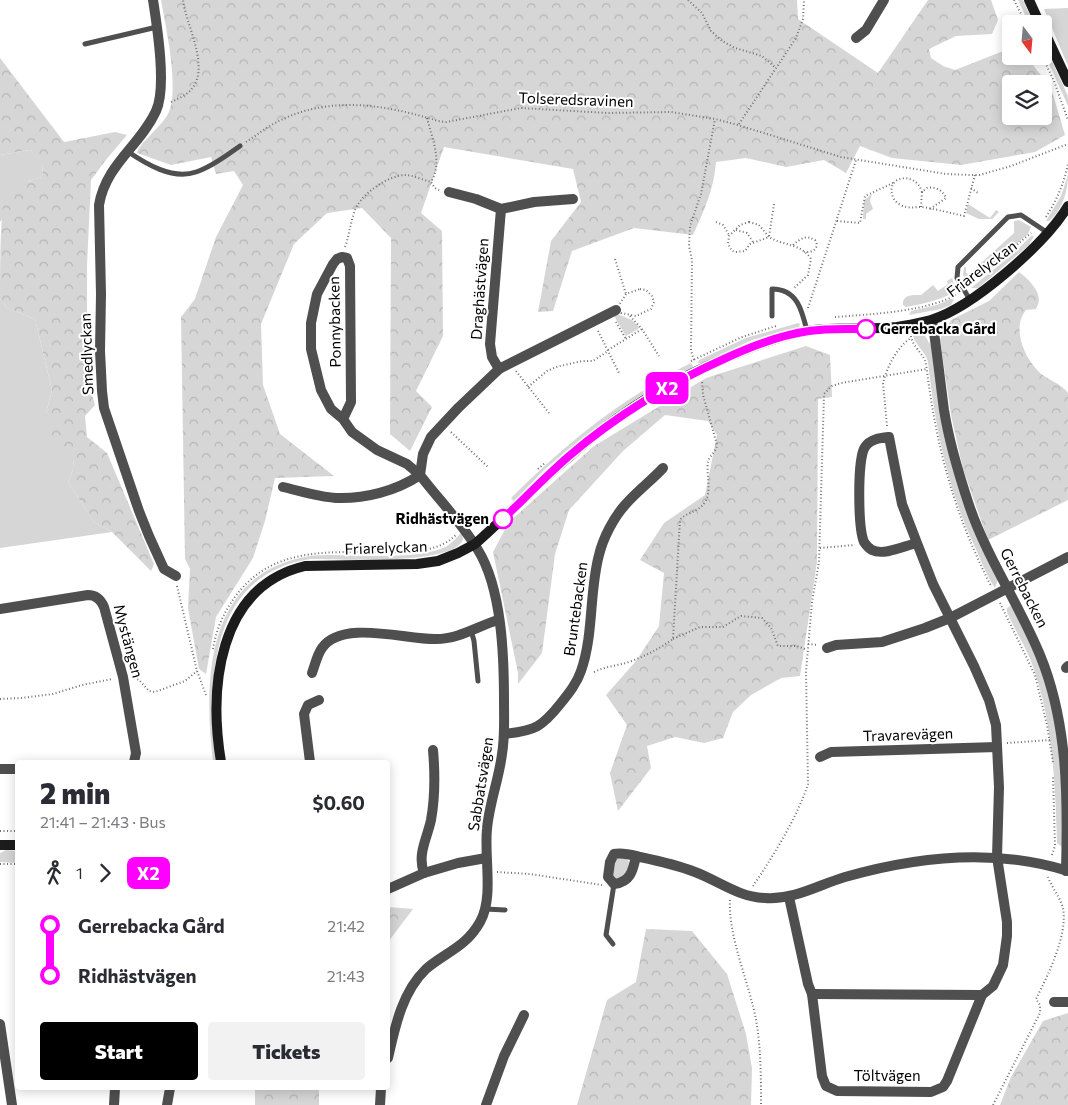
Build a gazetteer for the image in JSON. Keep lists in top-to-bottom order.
{
  "streets": {
    "street": [
      "Friarelyckan",
      "Draghästvägen",
      "Ponnybacken",
      "Smedlyckan",
      "Gerrebacken",
      "Bruntebacken",
      "Mystängen",
      "Travarevägen",
      "Sabbatsvägen",
      "Töltvägen"
    ],
    "path": ["Tolseredsravinen"]
  },
  "crossings": [
    ["Friarelyckan", "Gerrebacken"],
    ["Friarelyckan", "Sabbatsvägen"],
    ["Bruntebacken", "Sabbatsvägen"]
  ],
  "places": ["Gerrebacka Gård", "Ridhästvägen"],
  "lines": ["bus line X2"],
  "north": "bottom",
  "page": {
    "on_map": "X2",
    "heading": ["2 min", "21:41 – 21:43 · Bus", "$0.60"],
    "legs": ["1", "X2"],
    "list": [
      {
        "name": "Gerrebacka Gård",
        "value": "21:42"
      },
      {
        "name": "Ridhästvägen",
        "value": "21:43"
      }
    ],
    "buttons": ["Start", "Tickets"]
  }
}
